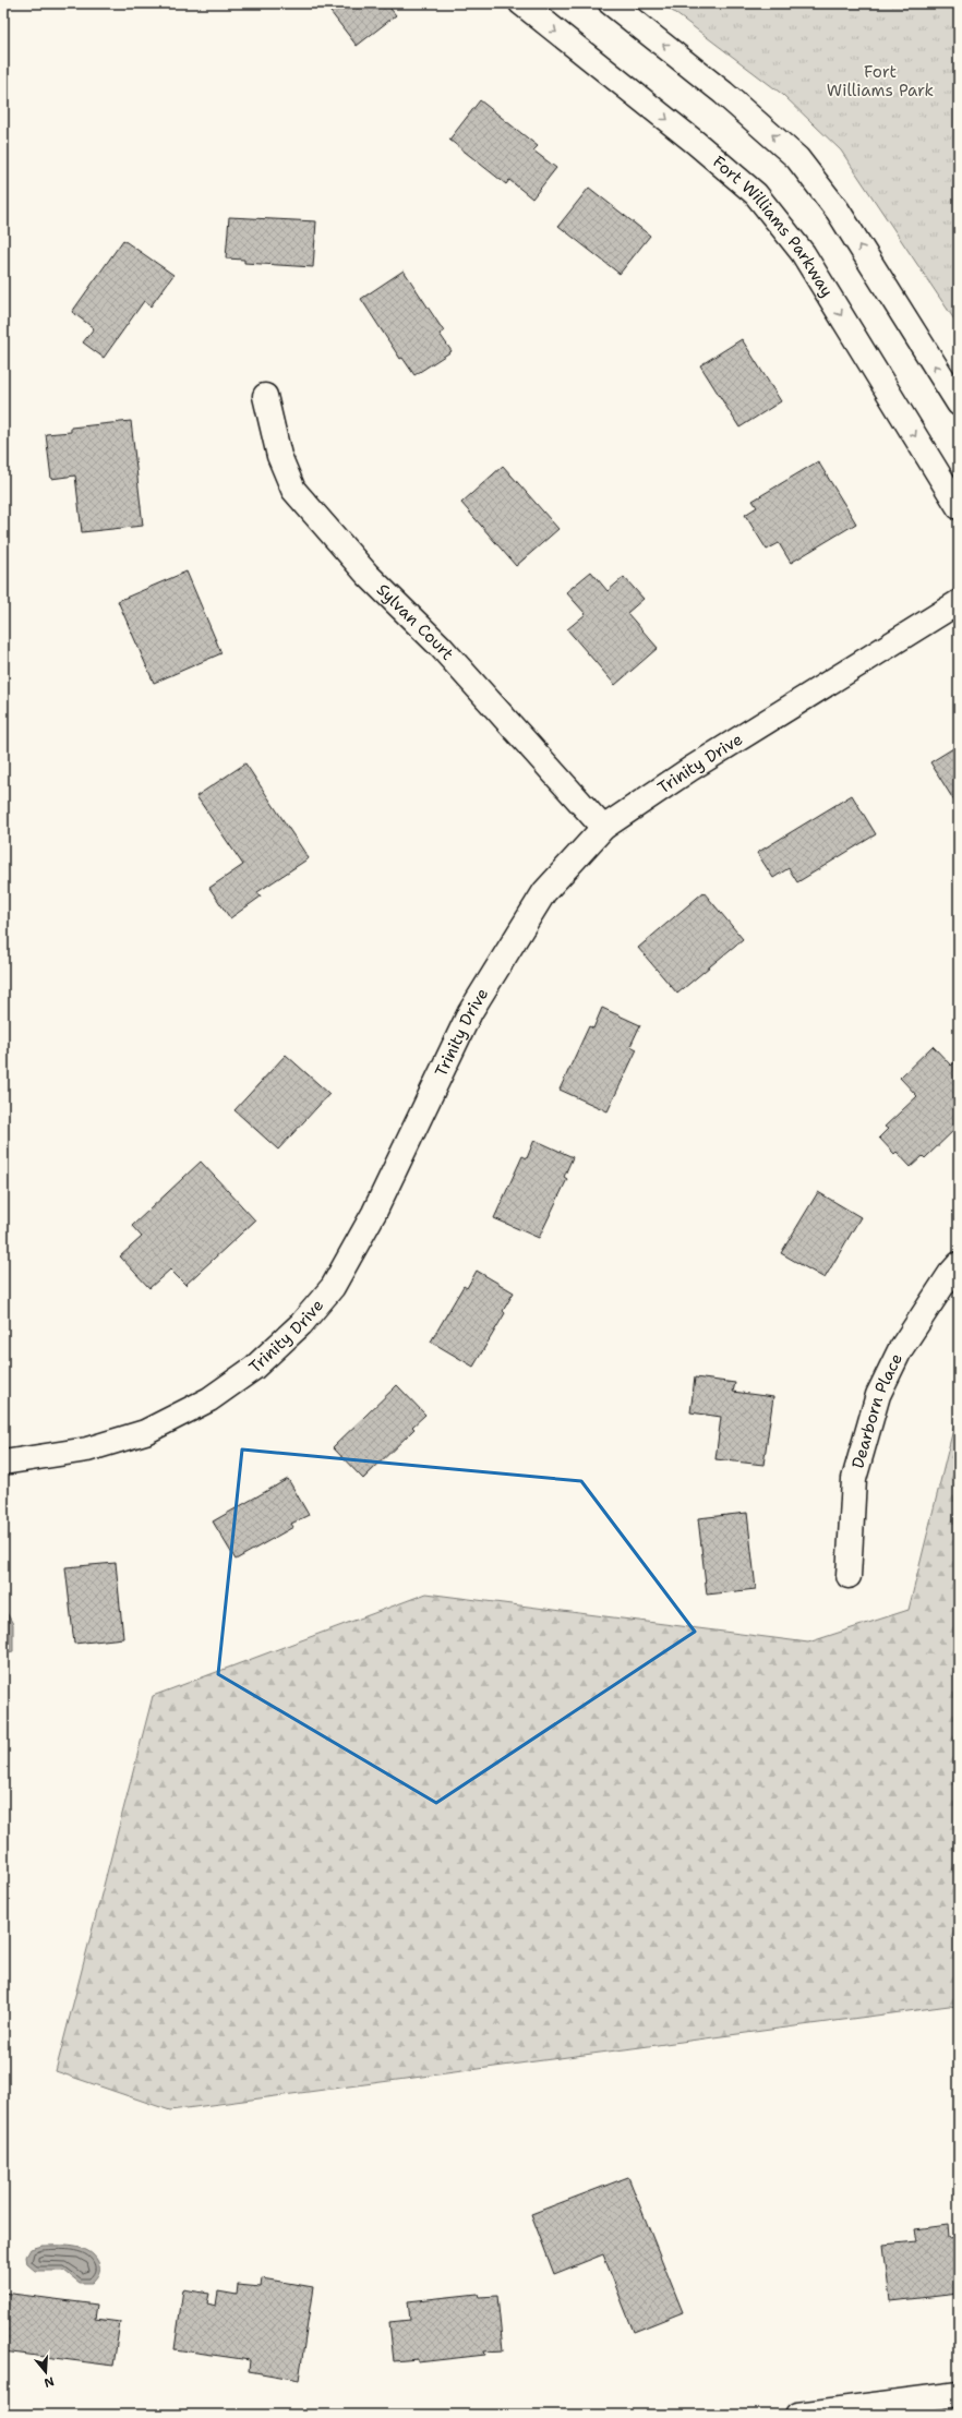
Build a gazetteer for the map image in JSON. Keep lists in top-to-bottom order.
{
  "streets": {
    "street": [
      "Fort Williams Parkway",
      "Sylvan Court",
      "Trinity Drive",
      "Dearborn Place"
    ]
  },
  "crossings": [
    ["Sylvan Court", "Trinity Drive"]
  ],
  "parks": ["Fort Williams Park"],
  "north": "bottom"
}
